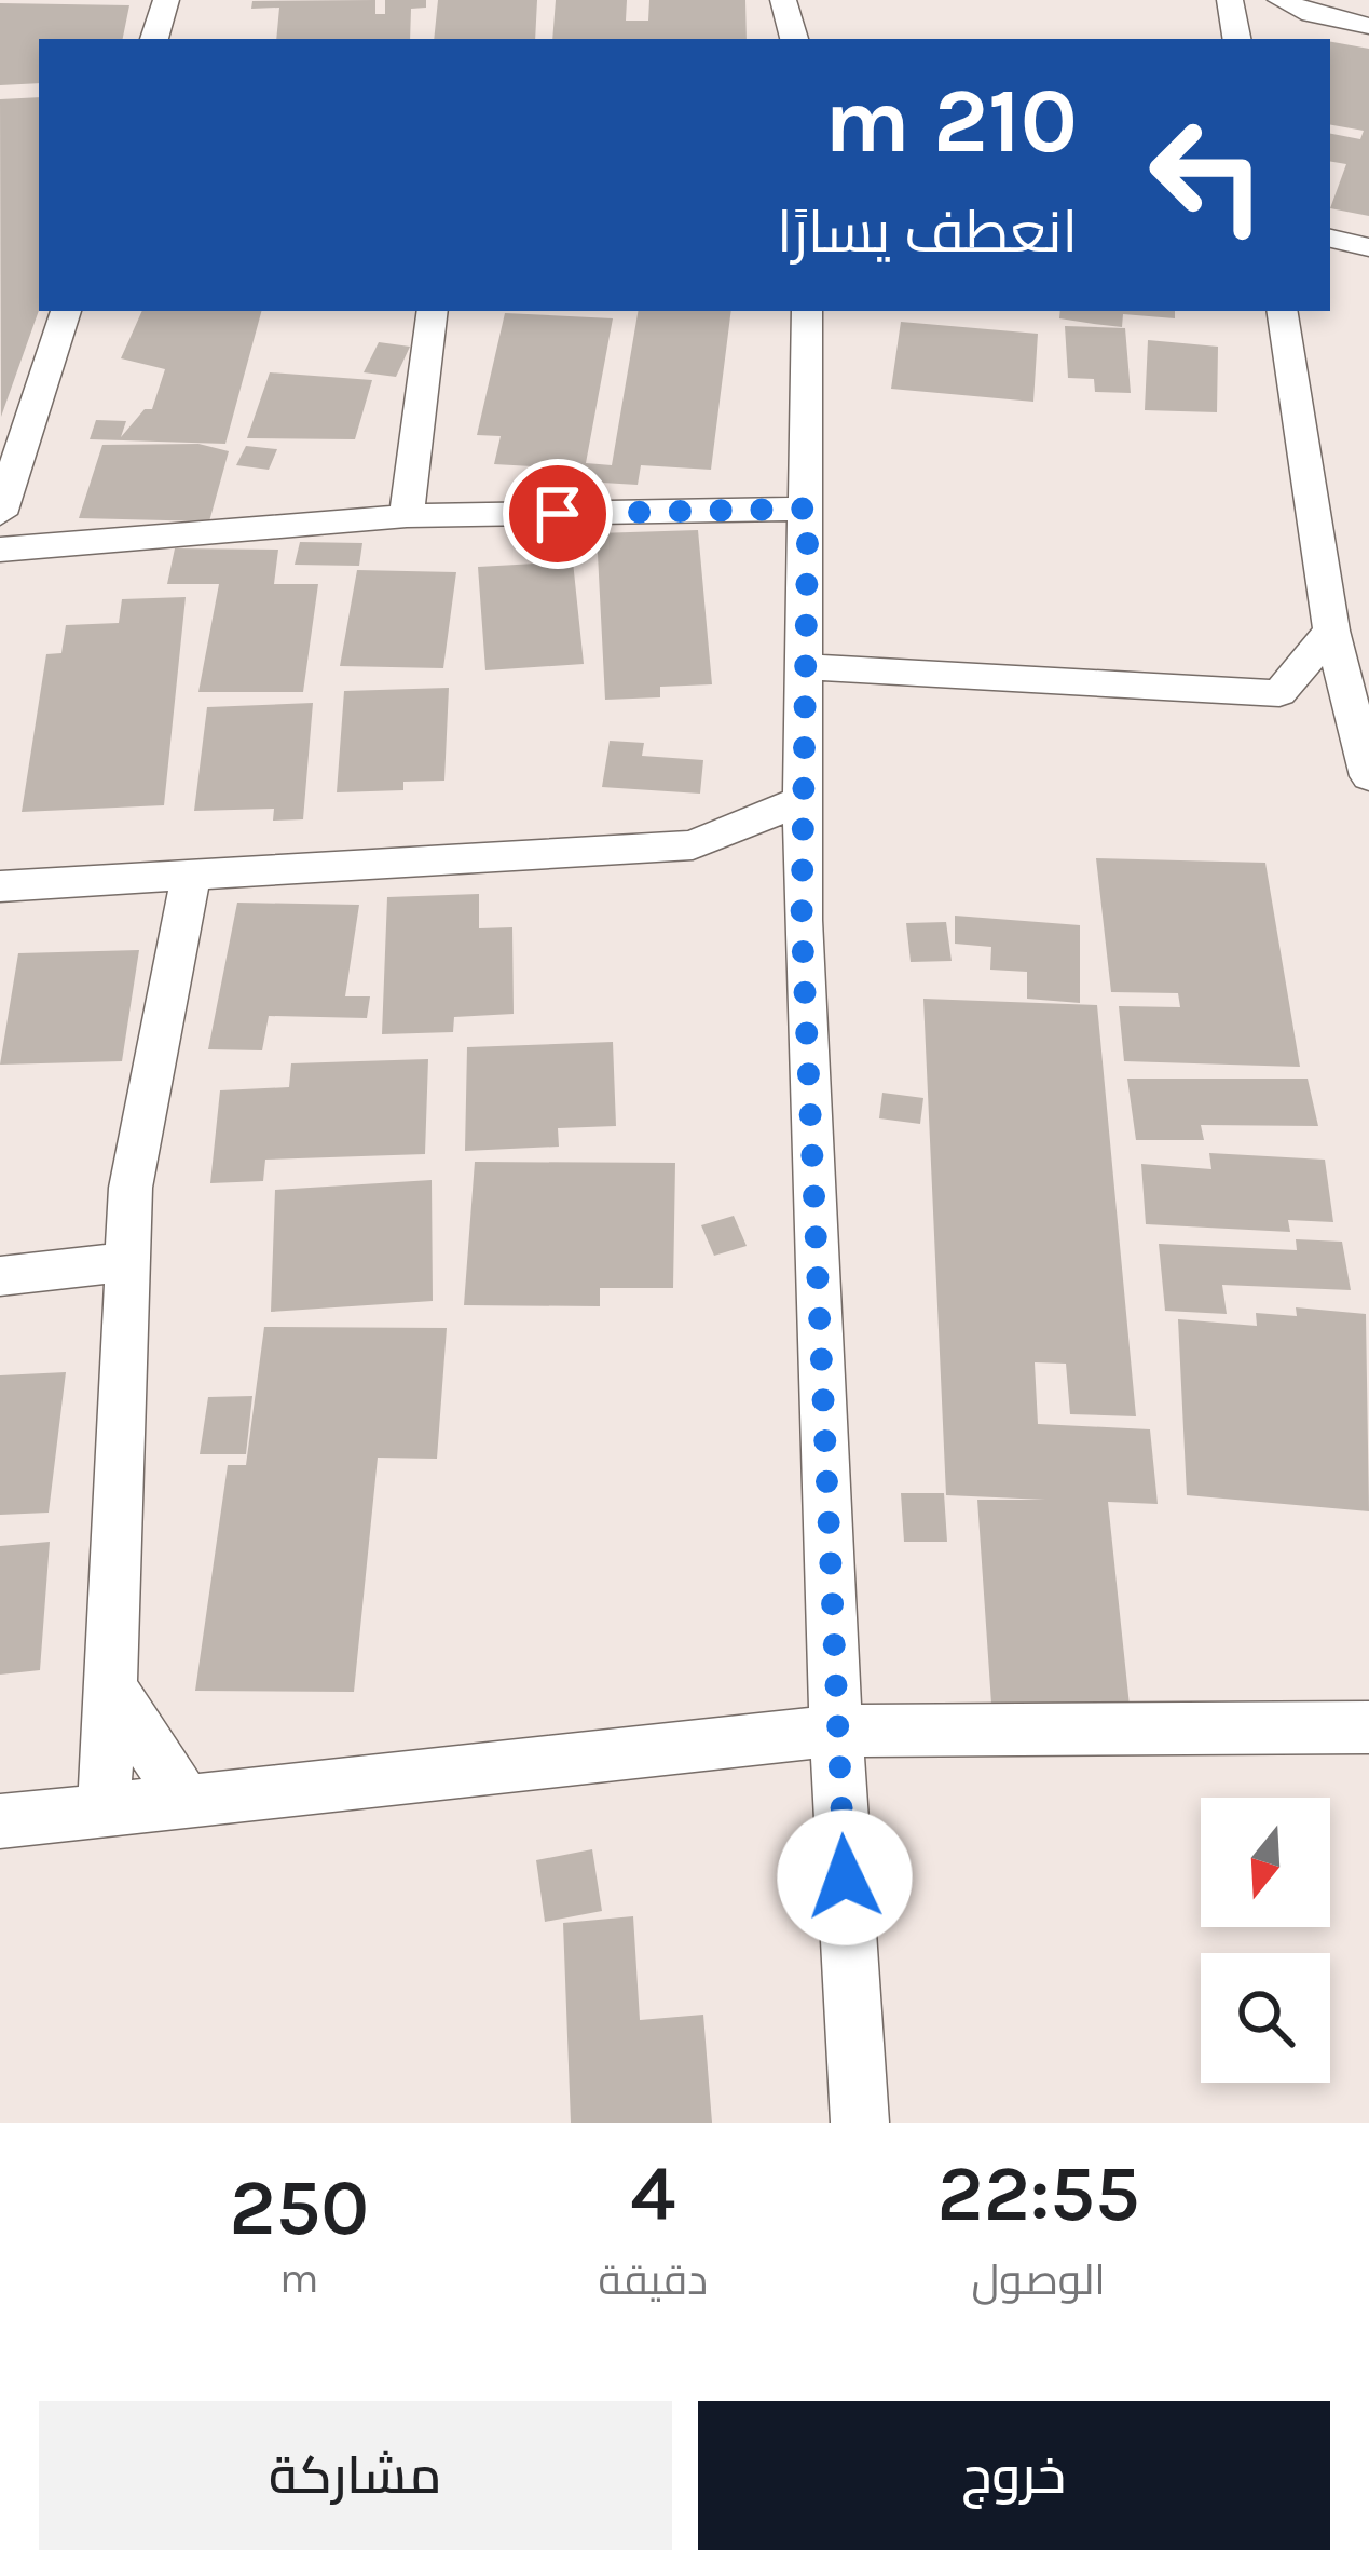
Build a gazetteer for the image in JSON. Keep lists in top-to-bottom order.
{
  "north": "bottom",
  "page": {
    "turn": ["210 m", "انعطف يسارًا"],
    "eta": [
      "22:55",
      "الوصول",
      "4",
      "دقيقة",
      "250",
      "m"
    ],
    "buttons": ["خروج", "مشاركة"]
  }
}
